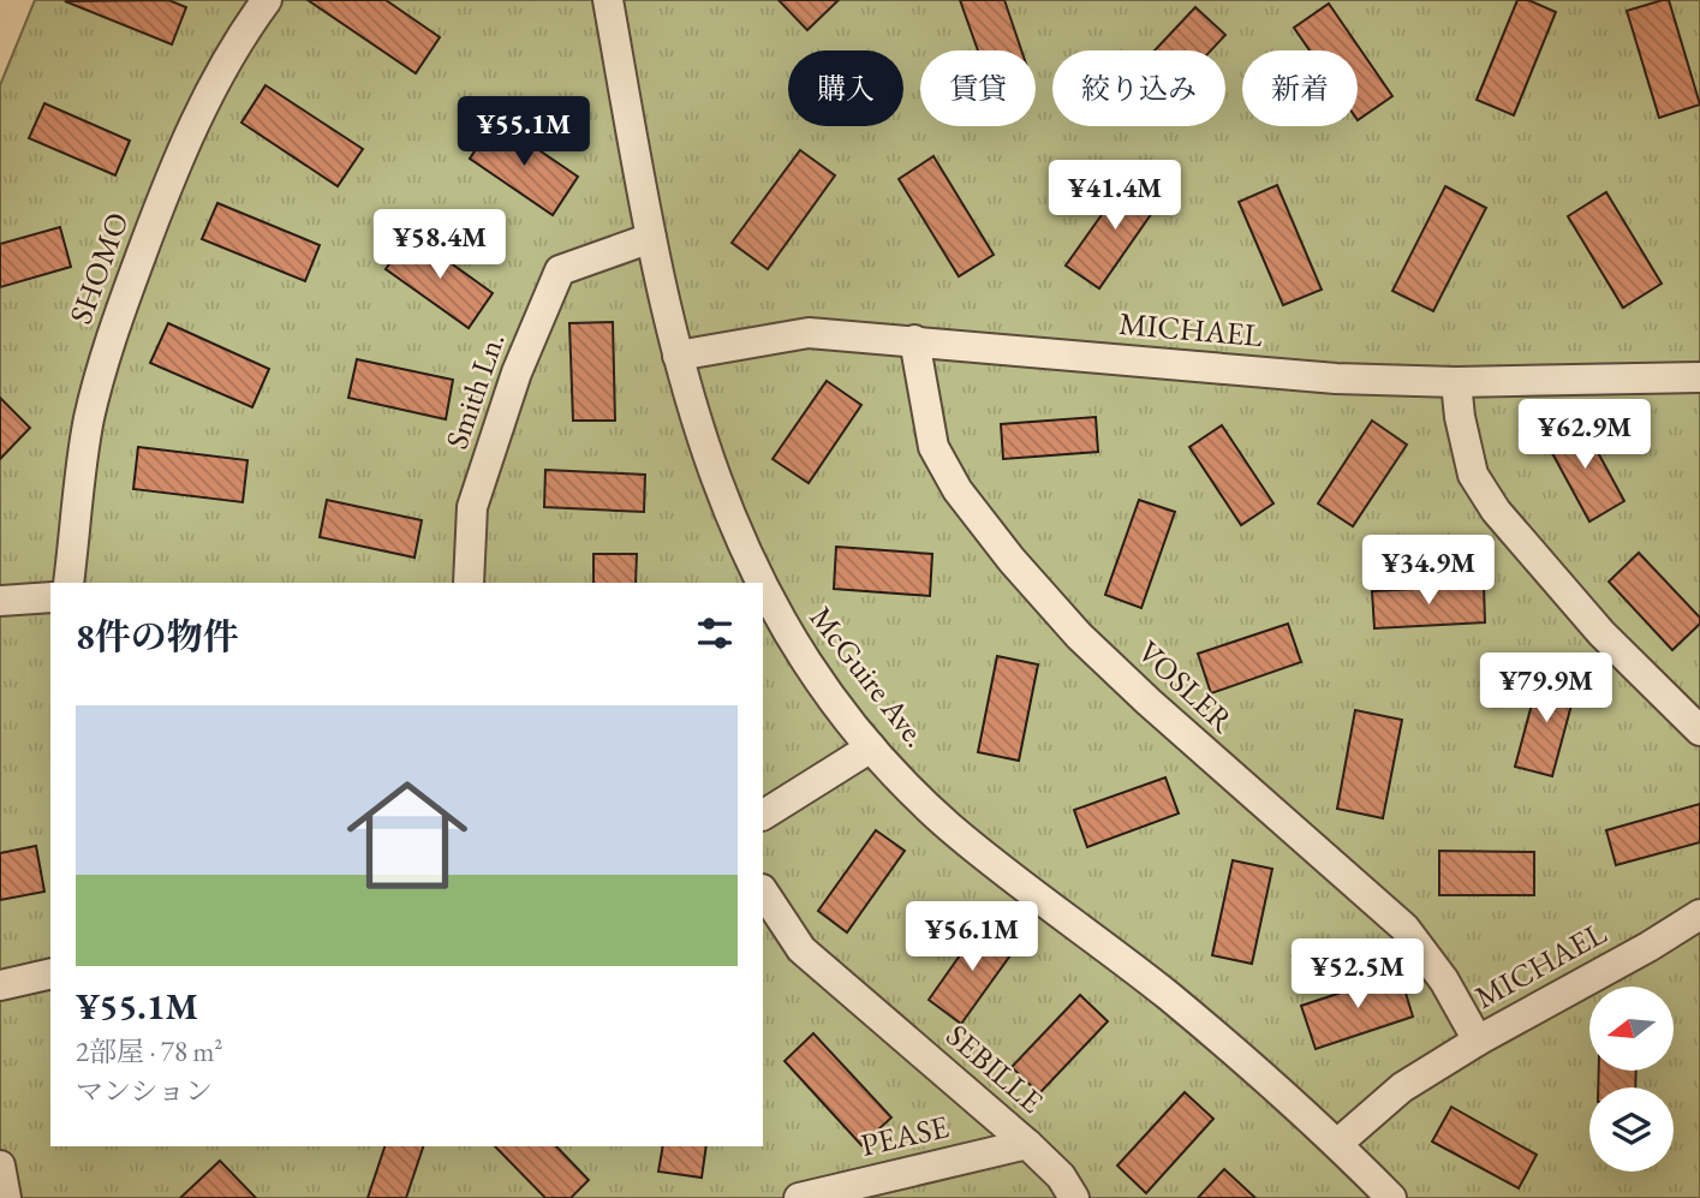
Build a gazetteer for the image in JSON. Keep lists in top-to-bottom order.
{
  "streets": {
    "lane": [
      "SHOMO",
      "MICHAEL",
      "Smith Ln.",
      "McGuire Ave.",
      "VOSLER",
      "SEBILLE",
      "PEASE"
    ]
  },
  "crossings": [
    ["MICHAEL", "McGuire Ave."],
    ["MICHAEL", "VOSLER"],
    ["Smith Ln.", "McGuire Ave."],
    ["SEBILLE", "PEASE"]
  ],
  "north": "left",
  "page": {
    "chip": [
      "購入",
      "賃貸",
      "絞り込み",
      "新着"
    ],
    "price": [
      "¥55.1M",
      "¥41.4M",
      "¥58.4M",
      "¥62.9M",
      "¥34.9M",
      "¥79.9M",
      "¥56.1M",
      "¥52.5M"
    ],
    "heading": "8件の物件",
    "list": [
      {
        "name": "¥55.1M",
        "note": "2部屋 · 78 m² · マンション"
      }
    ]
  }
}
